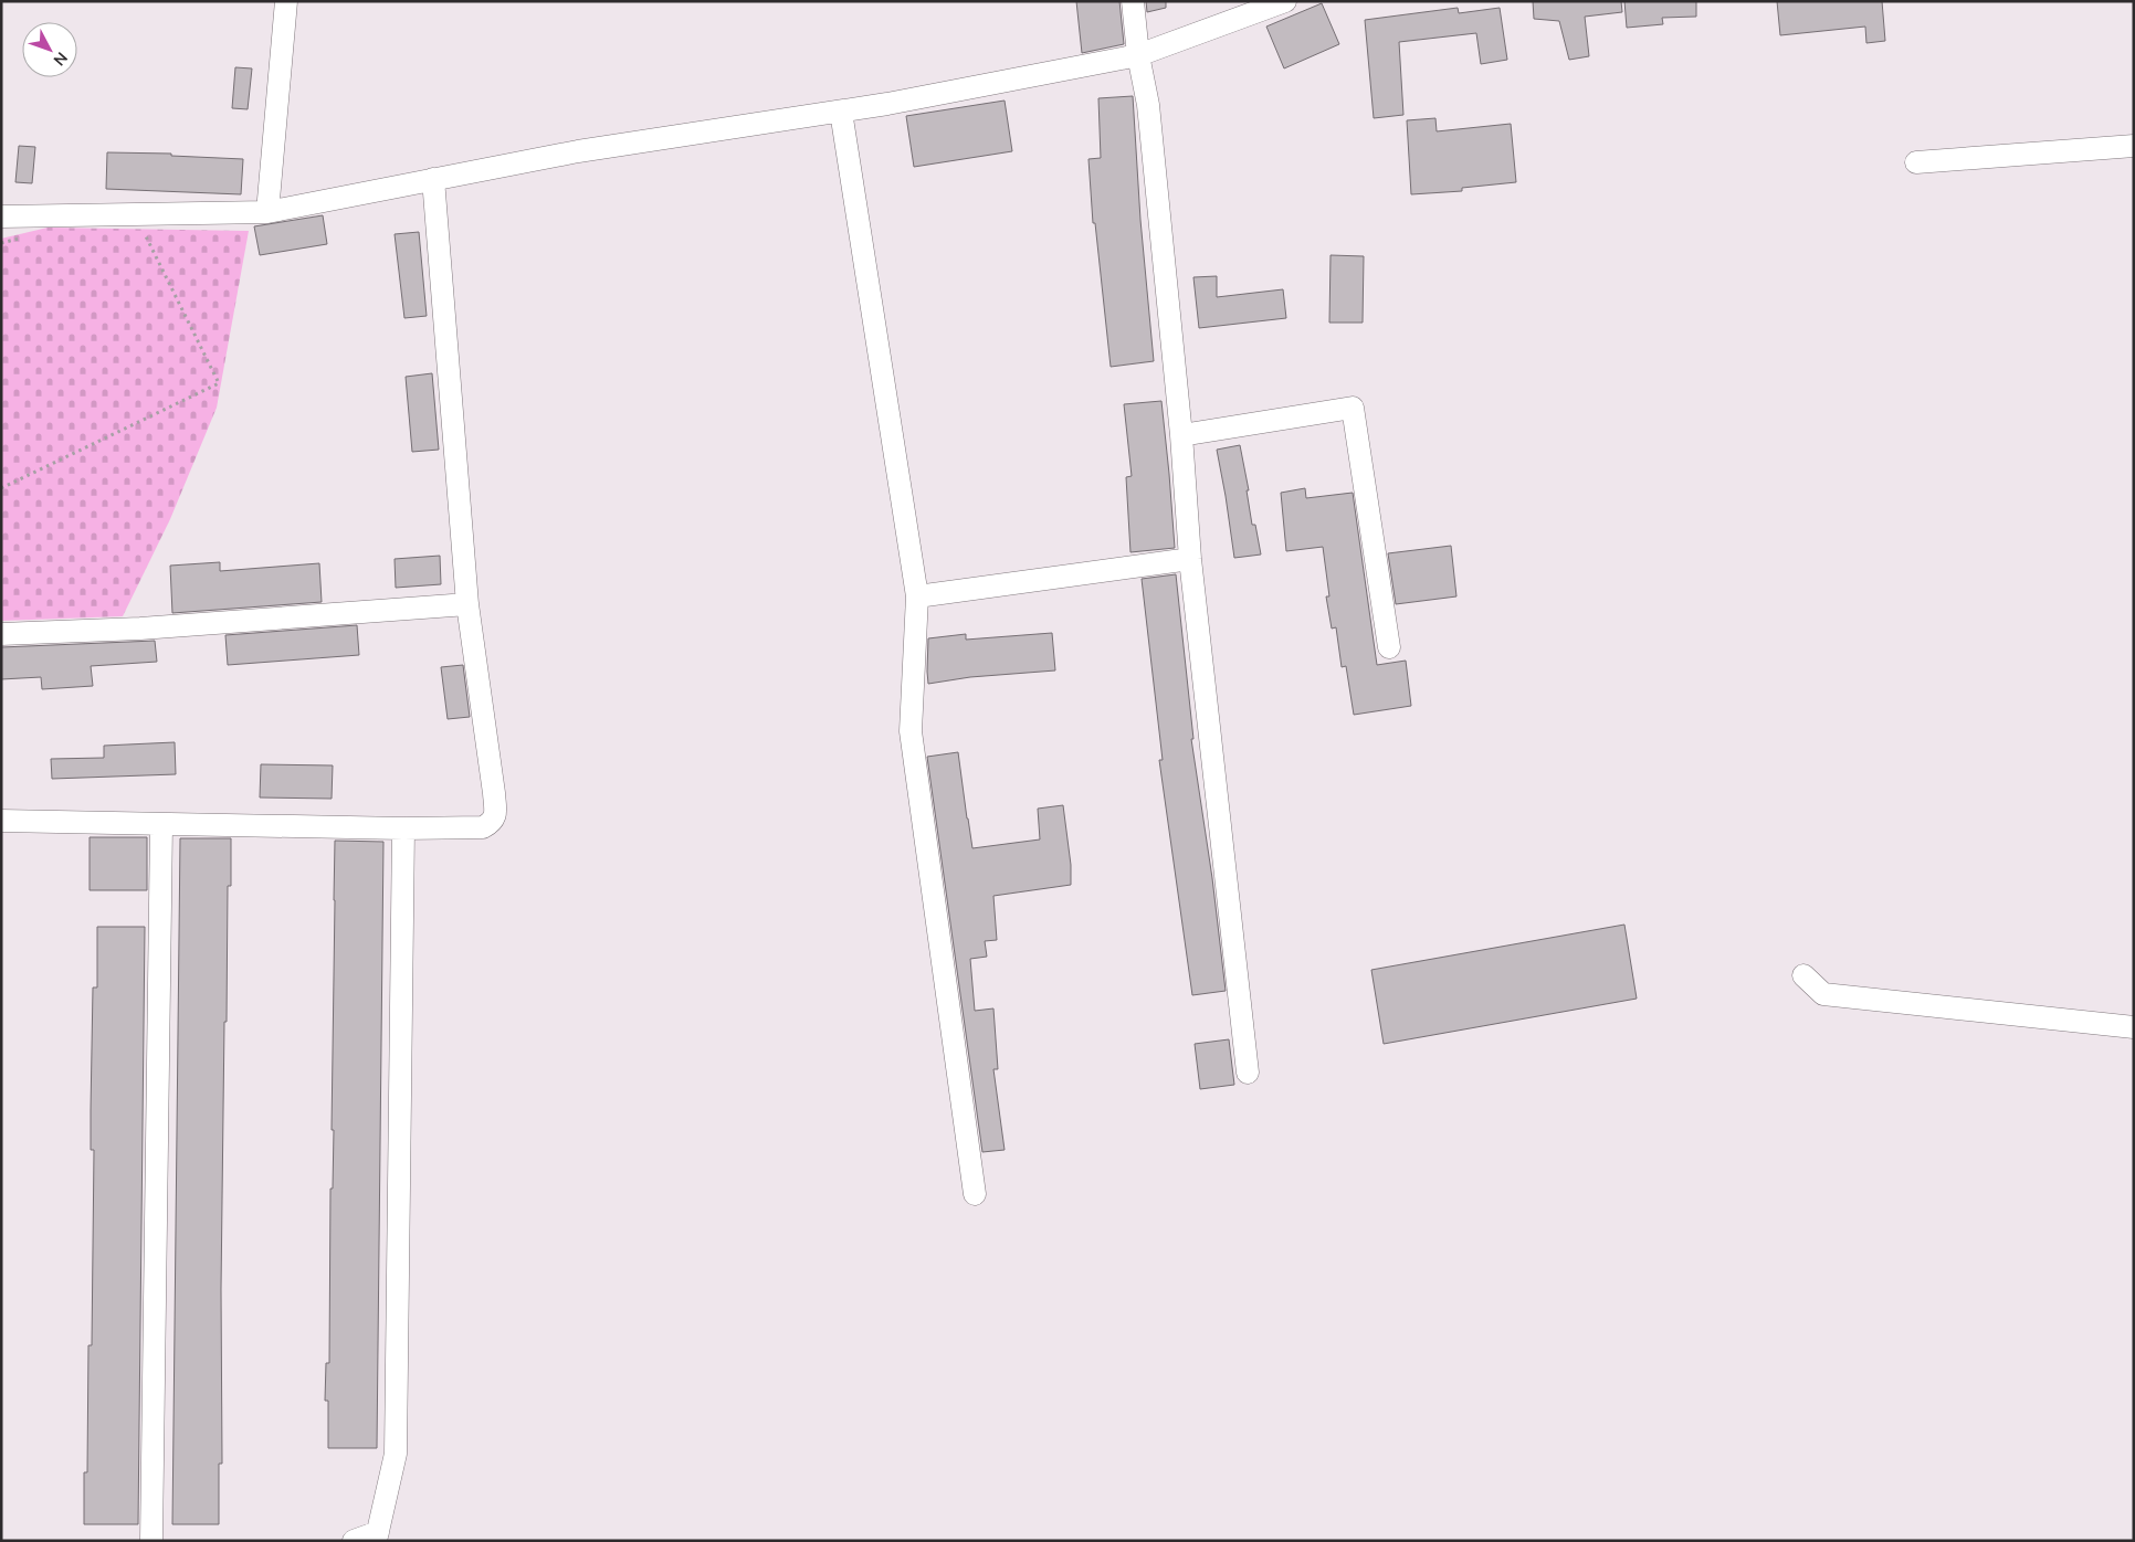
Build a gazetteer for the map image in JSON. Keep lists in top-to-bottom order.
{
  "north": "bottom right"
}
